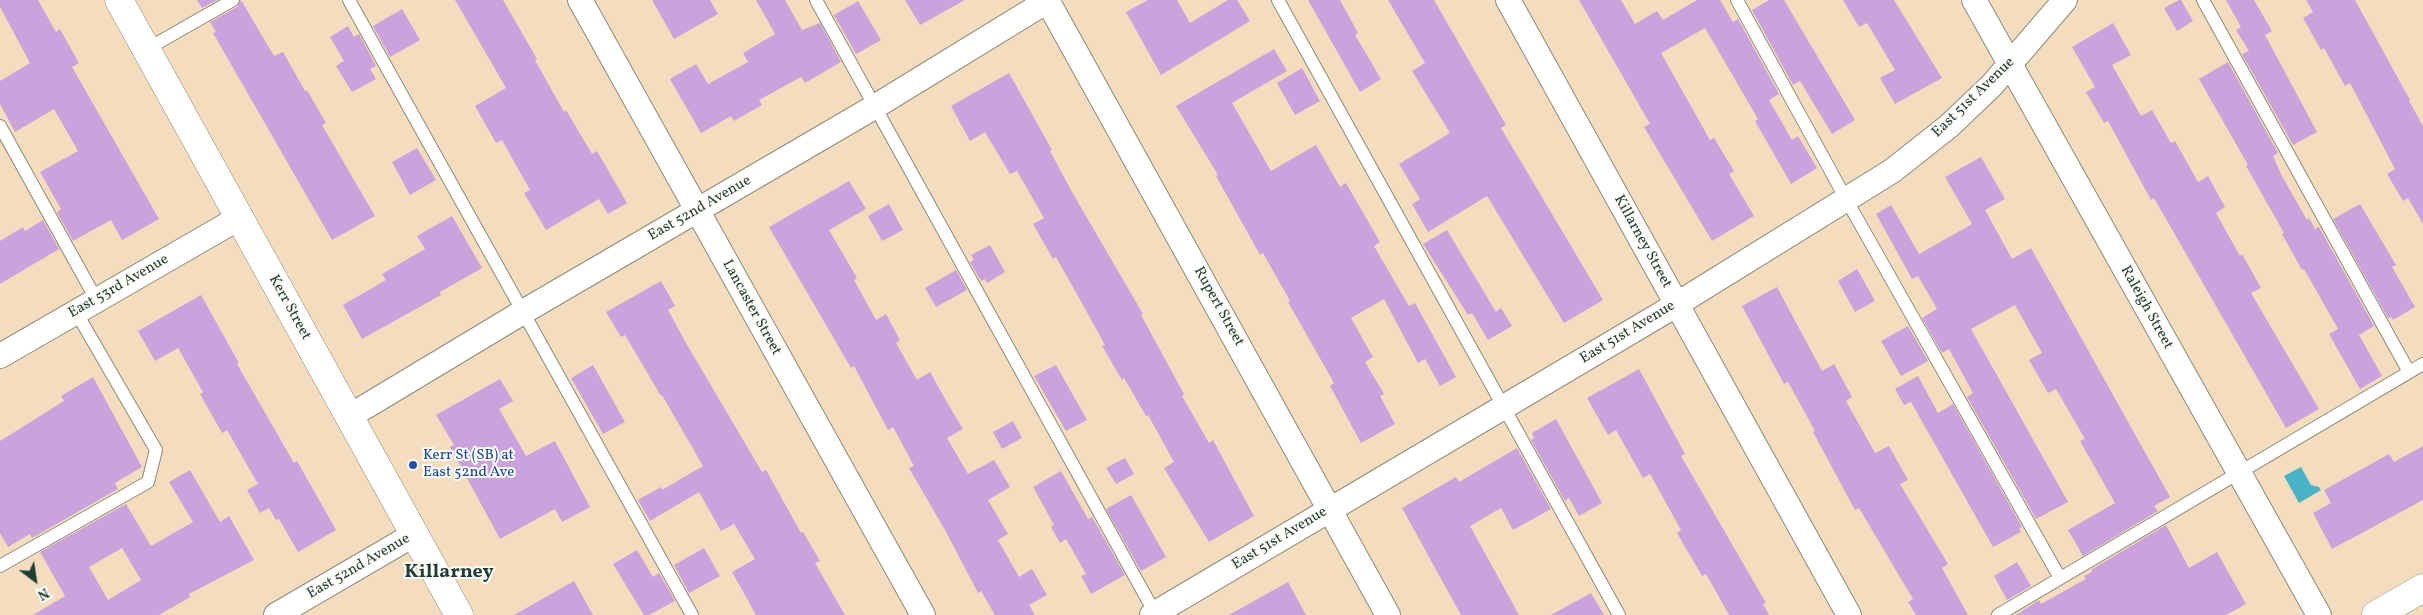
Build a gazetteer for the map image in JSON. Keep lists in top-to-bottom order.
{
  "streets": {
    "street": [
      "East 51st Avenue",
      "East 52nd Avenue",
      "Killarney Street",
      "East 53rd Avenue",
      "Rupert Street",
      "Kerr Street",
      "Lancaster Street",
      "Raleigh Street"
    ]
  },
  "crossings": [
    ["East 51st Avenue", "Killarney Street"],
    ["East 51st Avenue", "Rupert Street"],
    ["East 51st Avenue", "Raleigh Street"],
    ["East 52nd Avenue", "Rupert Street"],
    ["East 52nd Avenue", "Kerr Street"],
    ["East 52nd Avenue", "Lancaster Street"],
    ["East 53rd Avenue", "Kerr Street"]
  ],
  "districts": ["Killarney"],
  "places": ["Kerr St (SB) at East 52nd Ave"],
  "north": "bottom right"
}
